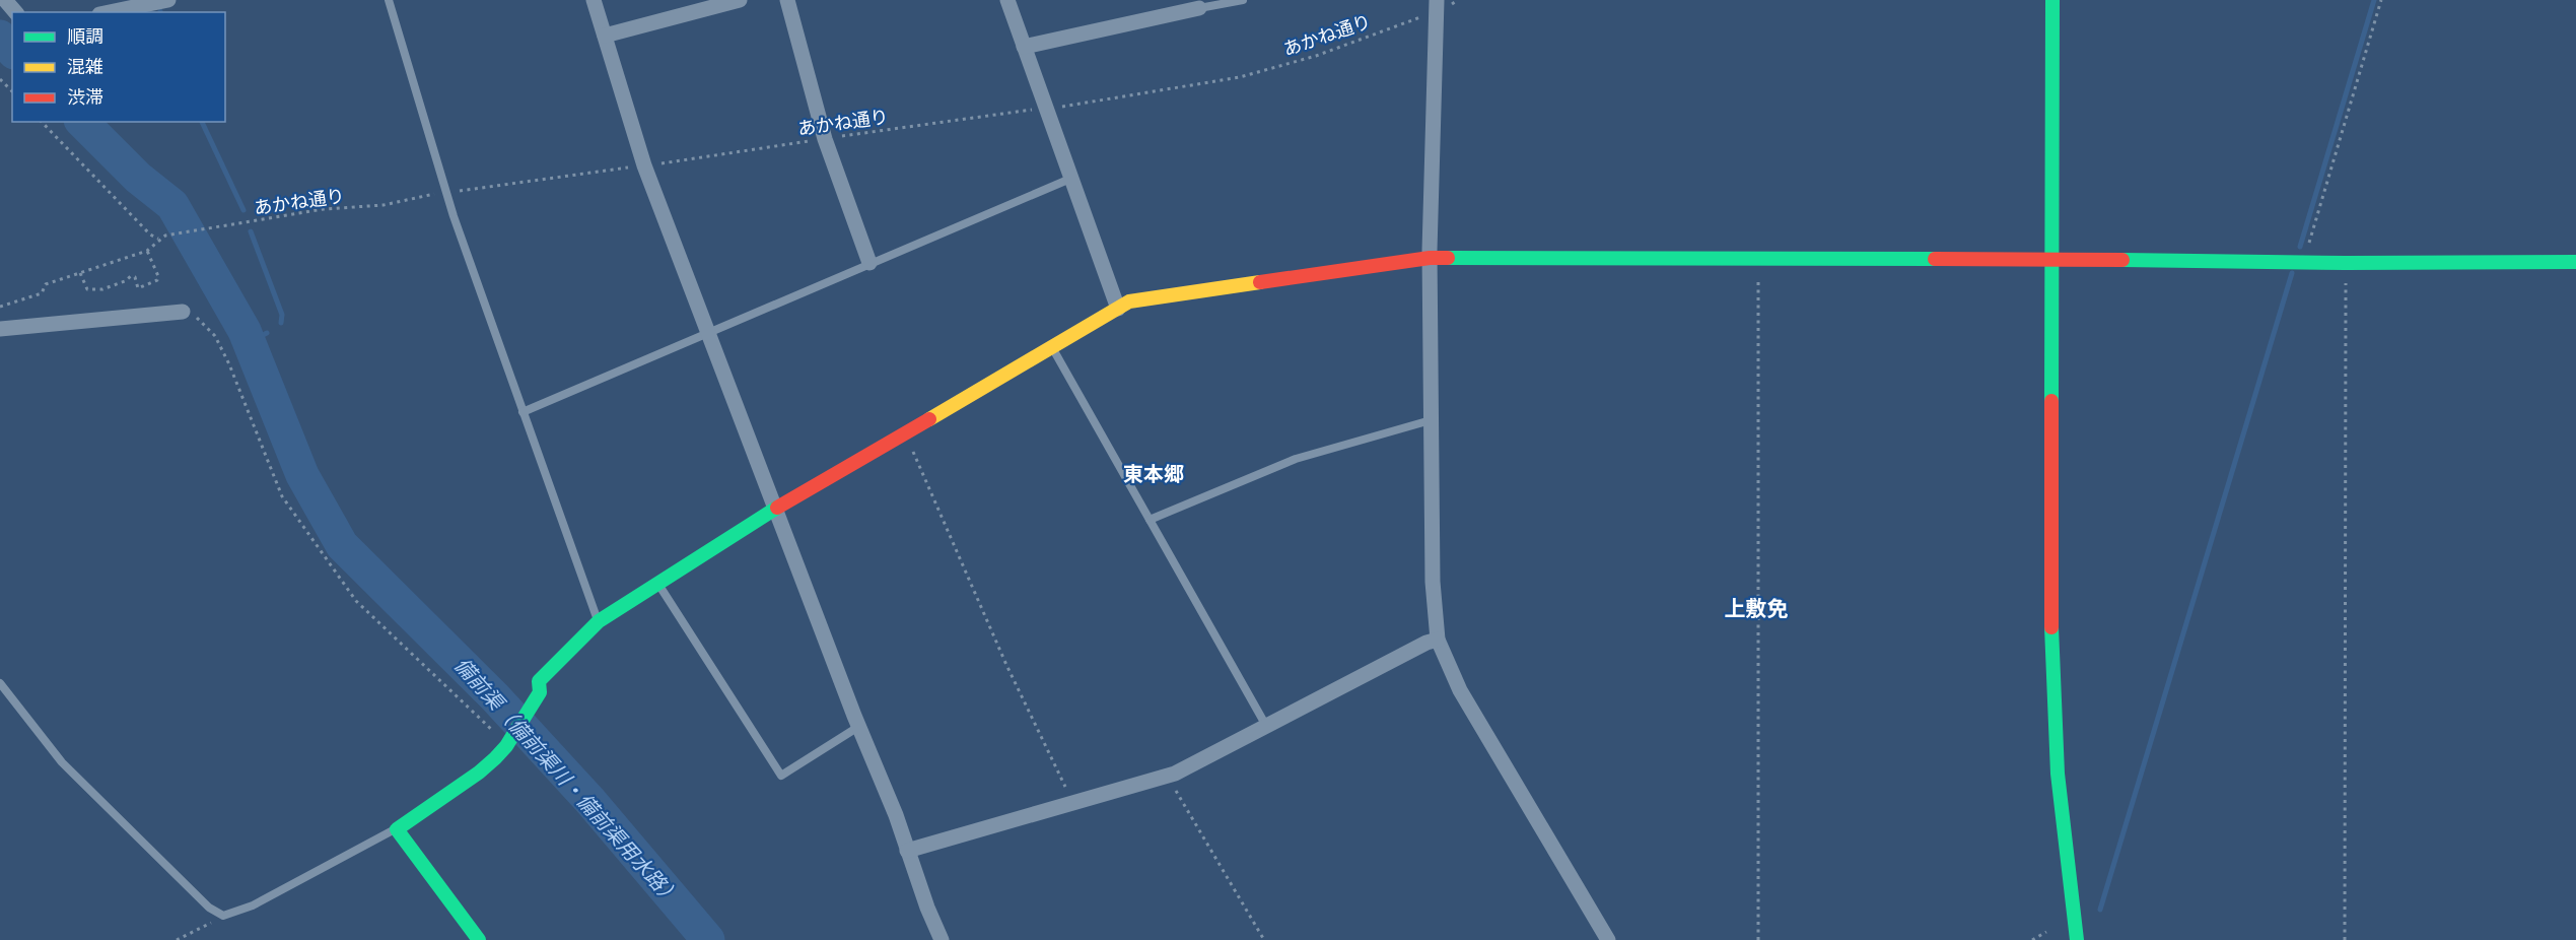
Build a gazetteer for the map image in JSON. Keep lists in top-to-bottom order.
{
  "streets": {
    "path": ["あかね通り"]
  },
  "districts": ["東本郷", "上敷免"],
  "water": ["備前渠（備前渠川・備前渠用水路）"],
  "legend": ["順調", "混雑", "渋滞"]
}
